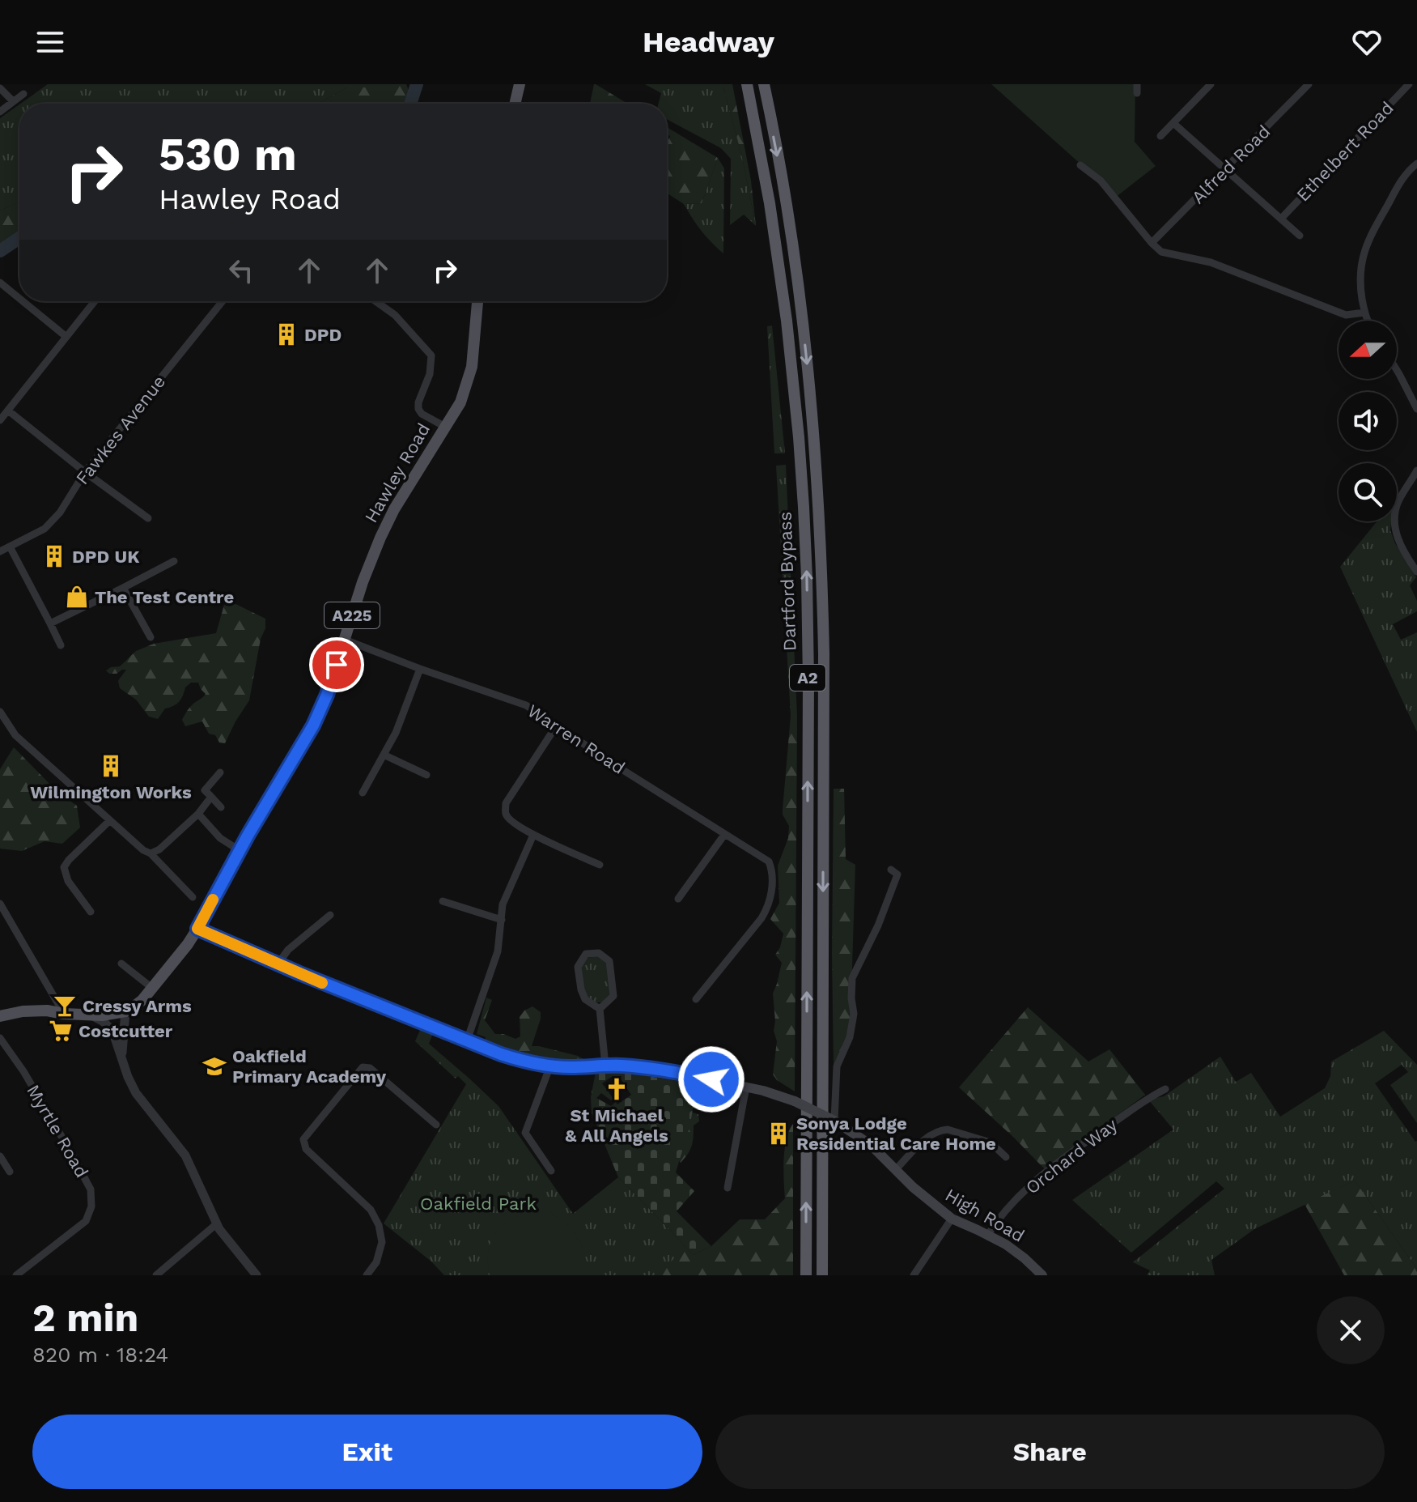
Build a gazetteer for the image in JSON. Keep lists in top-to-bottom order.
{
  "streets": {
    "highway": ["Dartford Bypass", "A2"],
    "main road": ["Hawley Road", "A225", "High Road"],
    "street": [
      "Ethelbert Road",
      "Alfred Road",
      "Fawkes Avenue",
      "Warren Road",
      "Myrtle Road",
      "Orchard Way"
    ]
  },
  "crossings": [
    ["Hawley Road", "Warren Road"],
    ["Hawley Road", "High Road"],
    ["Orchard Way", "High Road"]
  ],
  "parks": ["Oakfield Park"],
  "places": {
    "building": [
      "DPD",
      "DPD UK",
      "Wilmington Works",
      "Sonya Lodge Residential Care Home"
    ],
    "shop": ["The Test Centre"],
    "bar": ["Cressy Arms"],
    "supermarket": ["Costcutter"],
    "school or university": ["Oakfield Primary Academy"],
    "church": ["St Michael & All Angels"]
  },
  "north": "left",
  "page": {
    "header": "Headway",
    "turn": ["530 m", "Hawley Road"],
    "heading": ["2 min", "820 m · 18:24"],
    "buttons": ["Exit", "Share"]
  }
}
